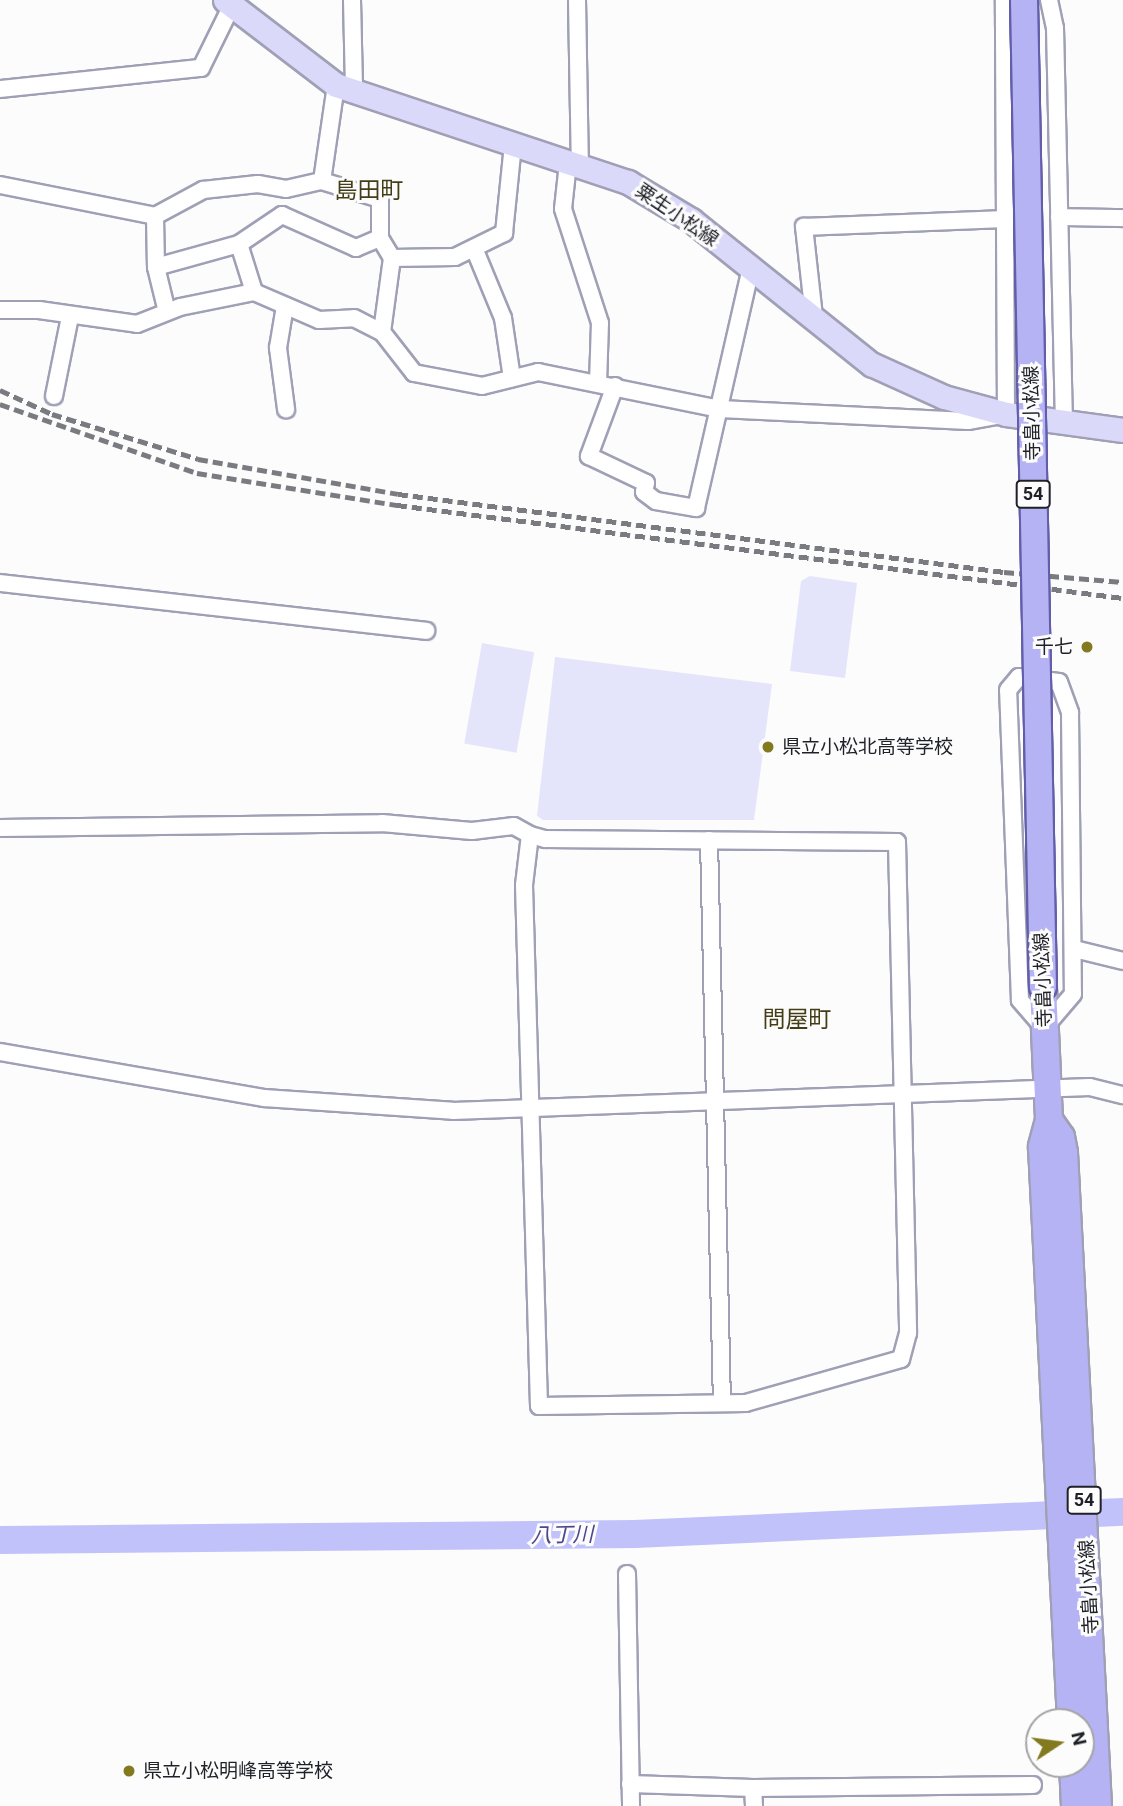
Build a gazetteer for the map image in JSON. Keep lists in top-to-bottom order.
{
  "streets": {
    "main road": ["粟生小松線", "寺畠小松線", "54"]
  },
  "districts": ["島田町", "問屋町"],
  "water": ["八丁川"],
  "places": ["千七", "県立小松北高等学校", "県立小松明峰高等学校"],
  "north": "right"
}
